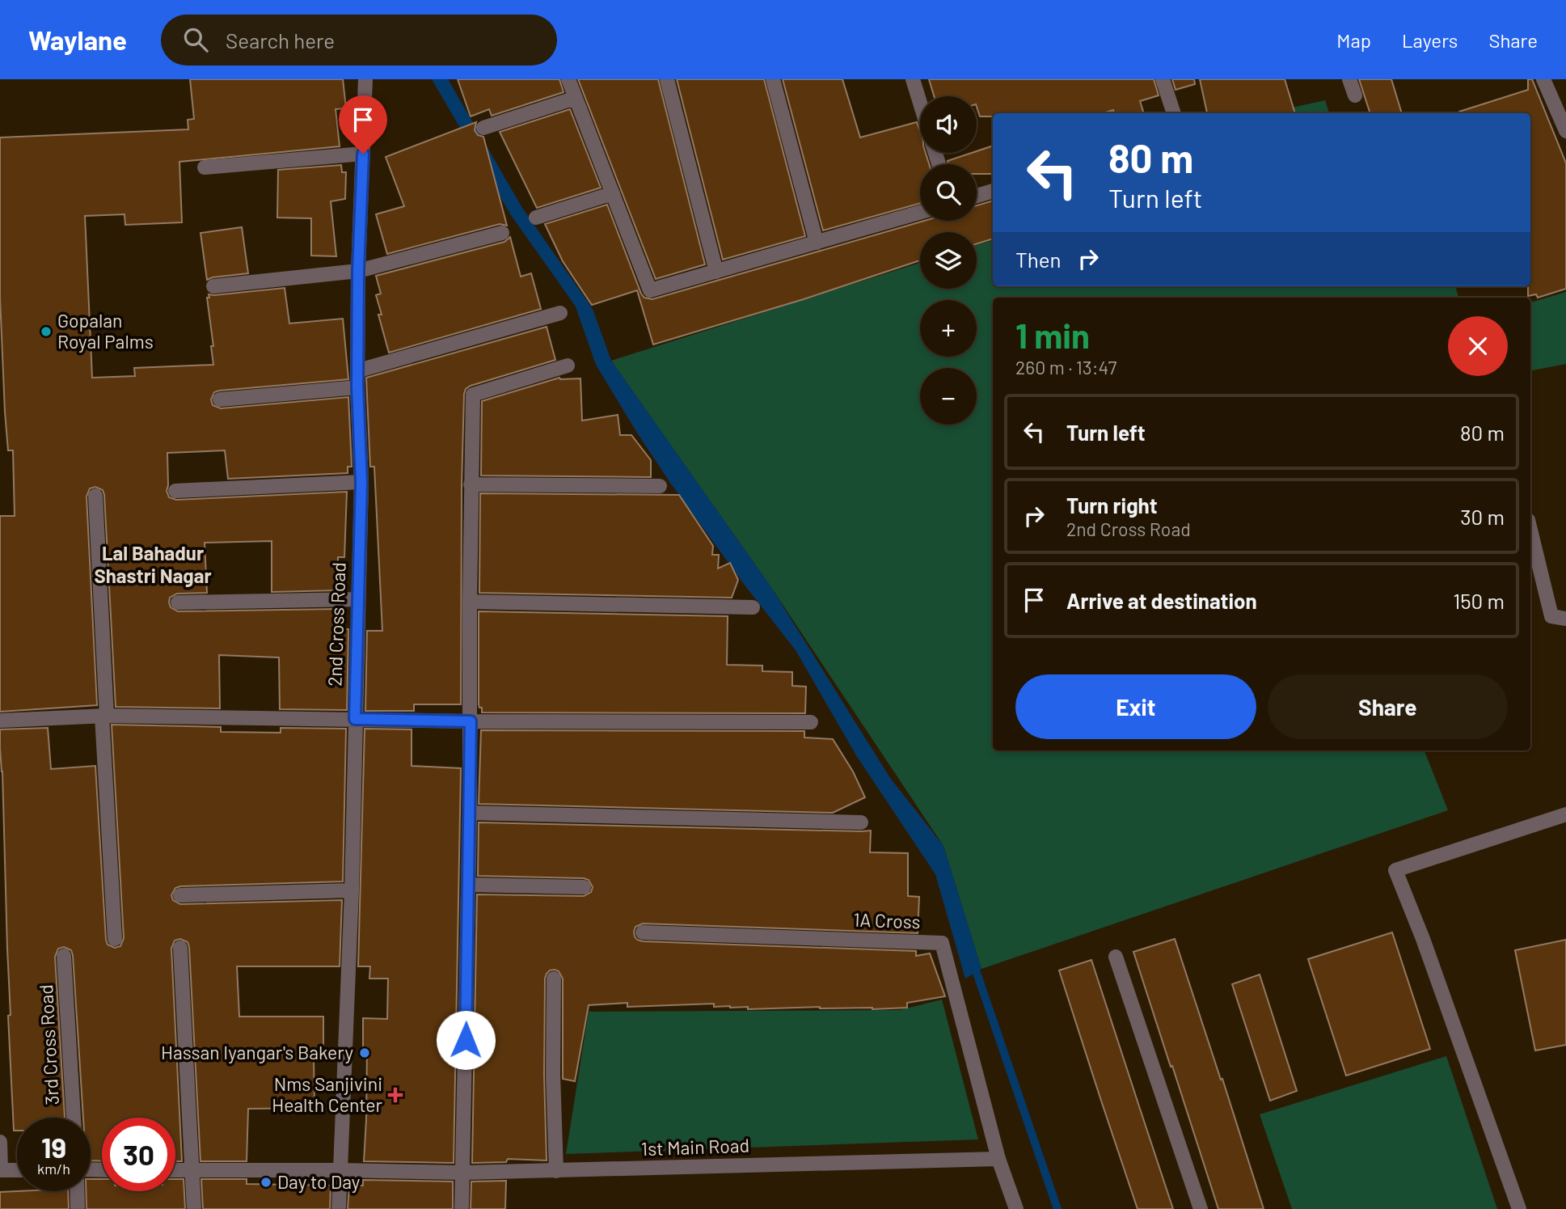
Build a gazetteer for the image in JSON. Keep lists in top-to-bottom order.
{
  "streets": {
    "street": [
      "2nd Cross Road",
      "1A Cross",
      "3rd Cross Road",
      "1st Main Road"
    ]
  },
  "crossings": [
    ["2nd Cross Road", "1st Main Road"],
    ["1A Cross", "1st Main Road"]
  ],
  "districts": ["Lal Bahadur Shastri Nagar"],
  "places": {
    "other": ["Gopalan Royal Palms", "Hassan Iyangar's Bakery", "Day to Day"],
    "health": ["Nms Sanjivini Health Center"]
  },
  "page": {
    "header": "Waylane",
    "search": "Search here",
    "nav": ["Map", "Layers", "Share"],
    "map_buttons": ["+", "−"],
    "turn": ["80 m", "Turn left"],
    "then": "Then",
    "heading": ["1 min", "260 m · 13:47"],
    "list": [
      {
        "name": "Turn left",
        "value": "80 m"
      },
      {
        "name": "Turn right",
        "note": "2nd Cross Road",
        "value": "30 m"
      },
      {
        "name": "Arrive at destination",
        "value": "150 m"
      }
    ],
    "buttons": ["Exit", "Share"],
    "speed": "19 km/h",
    "limit": "30"
  }
}
